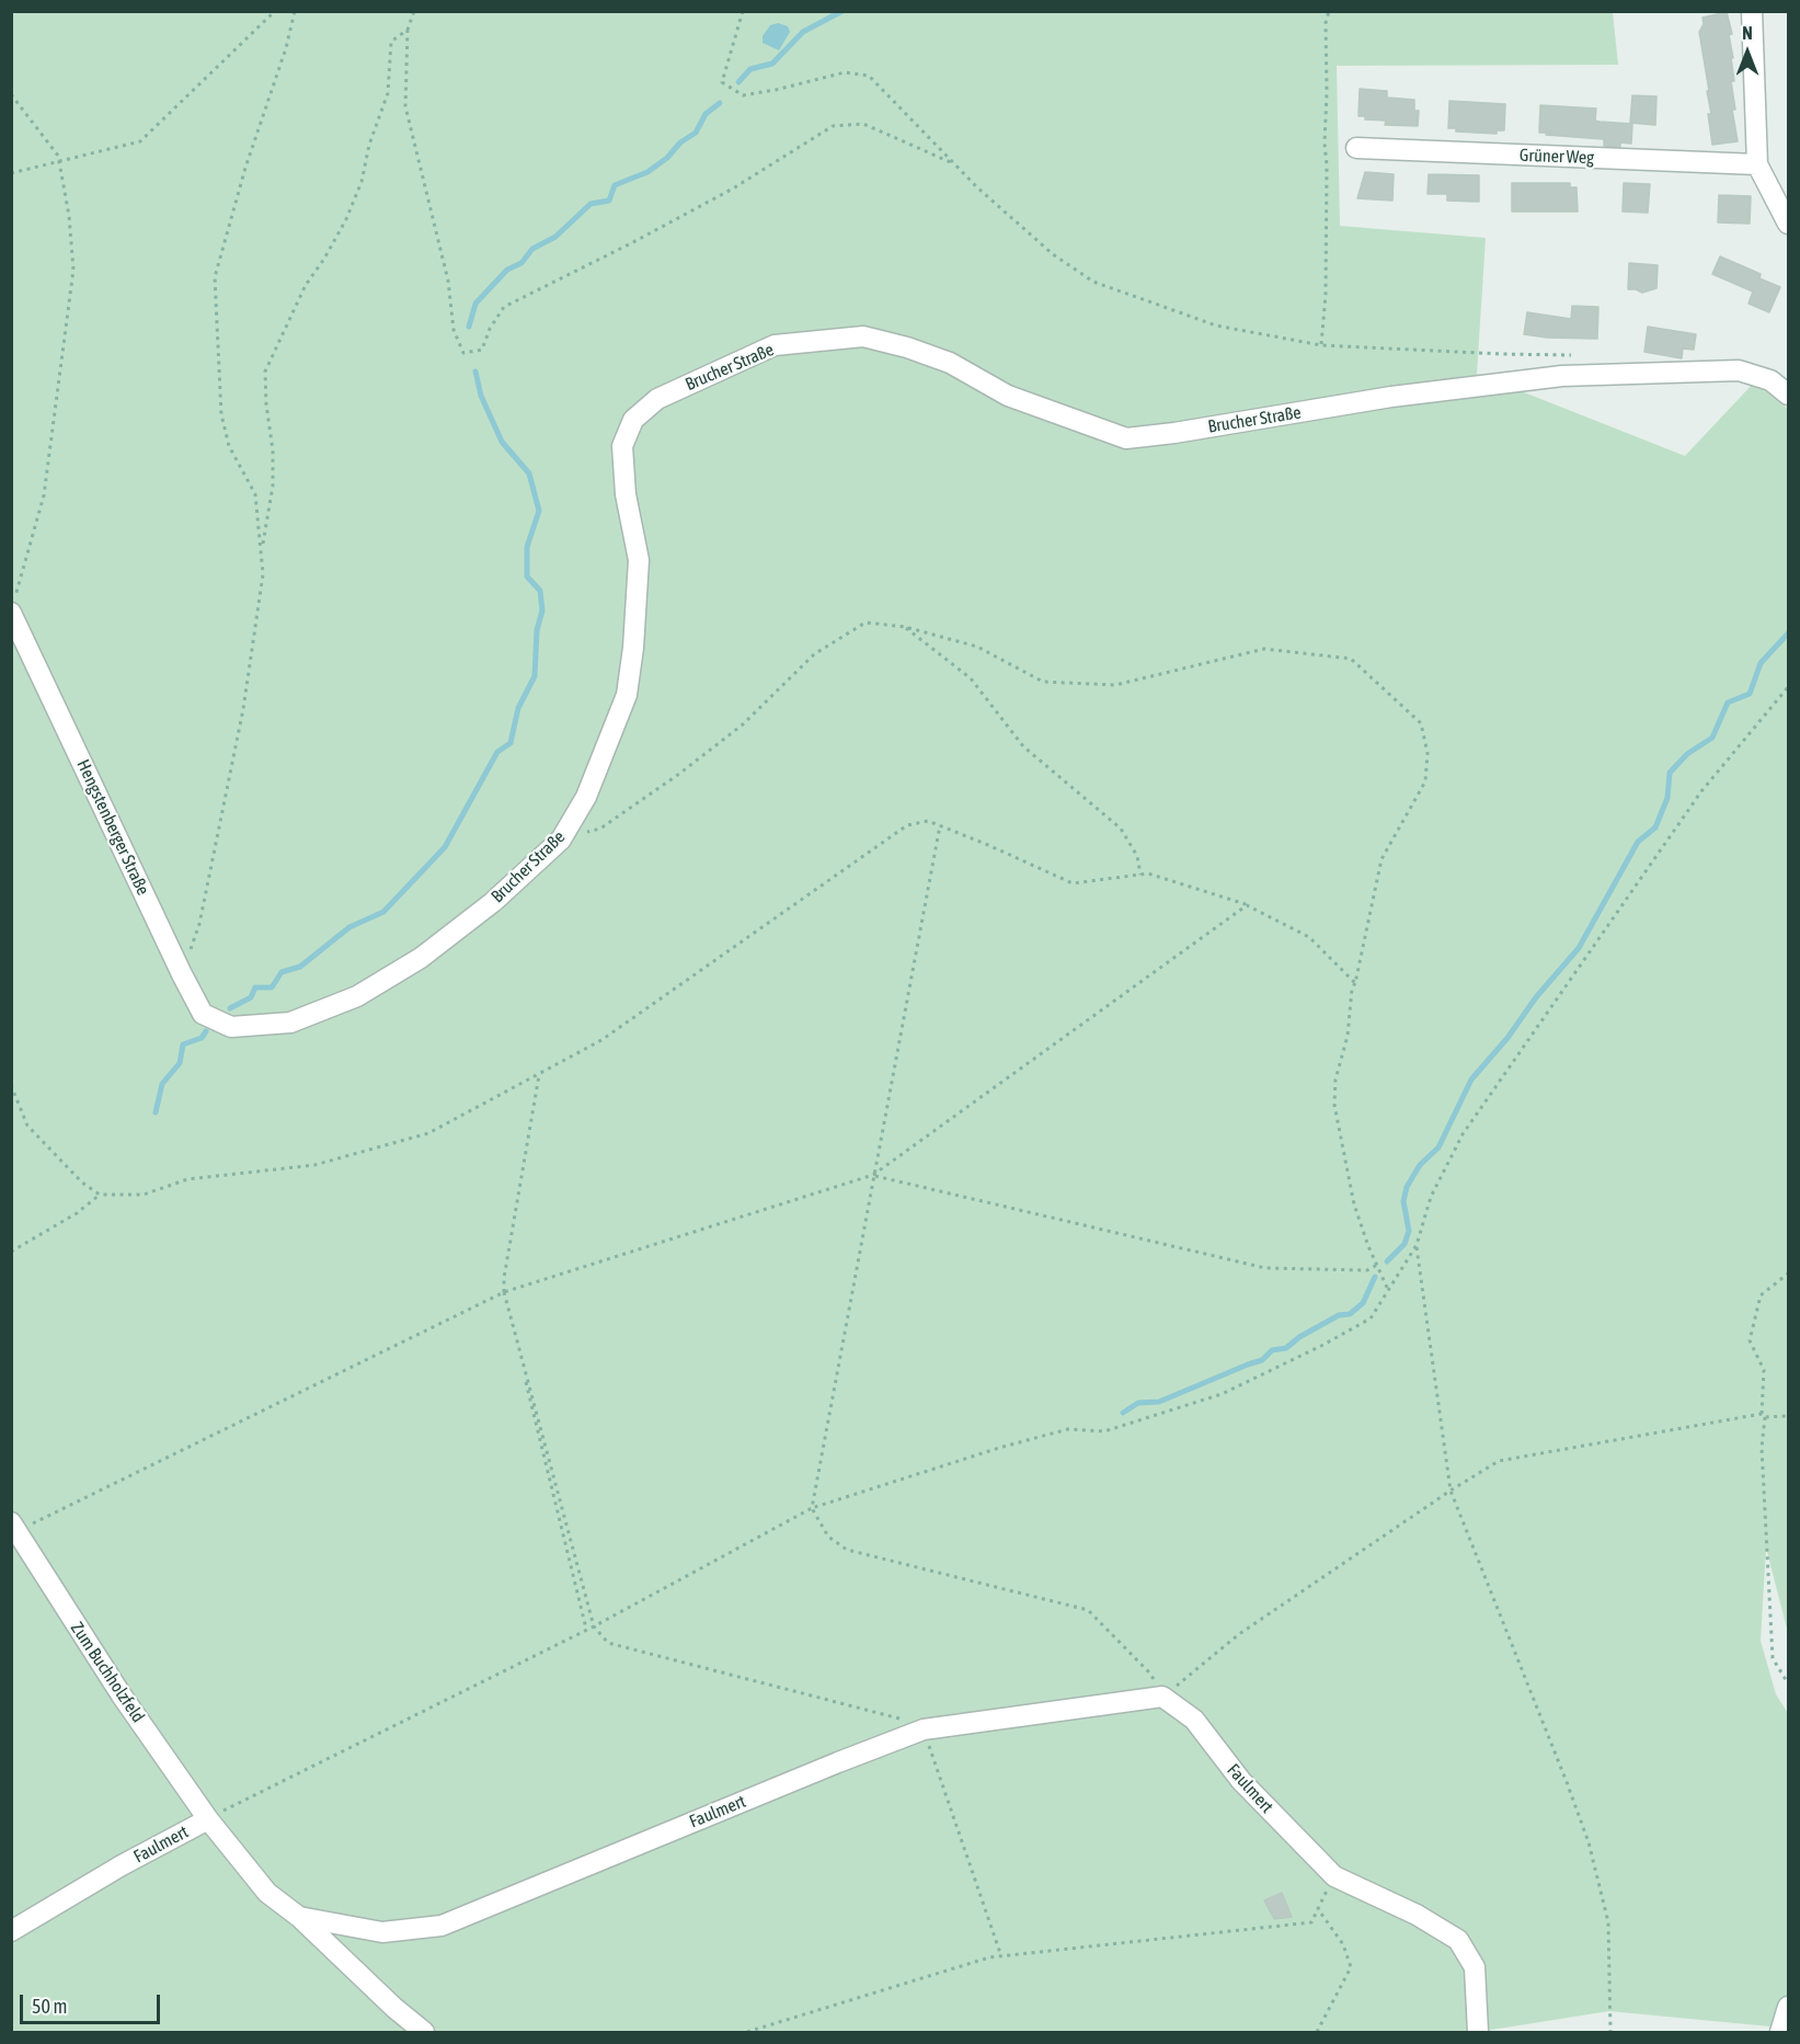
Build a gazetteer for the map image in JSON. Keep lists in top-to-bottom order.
{
  "streets": {
    "street": [
      "Grüner Weg",
      "Brucher Straße",
      "Hengstenberger Straße",
      "Zum Buchholzfeld",
      "Faulmert"
    ]
  },
  "crossings": [
    ["Brucher Straße", "Hengstenberger Straße"],
    ["Zum Buchholzfeld", "Faulmert"]
  ],
  "scale_bar": "50 m",
  "north": "top"
}
